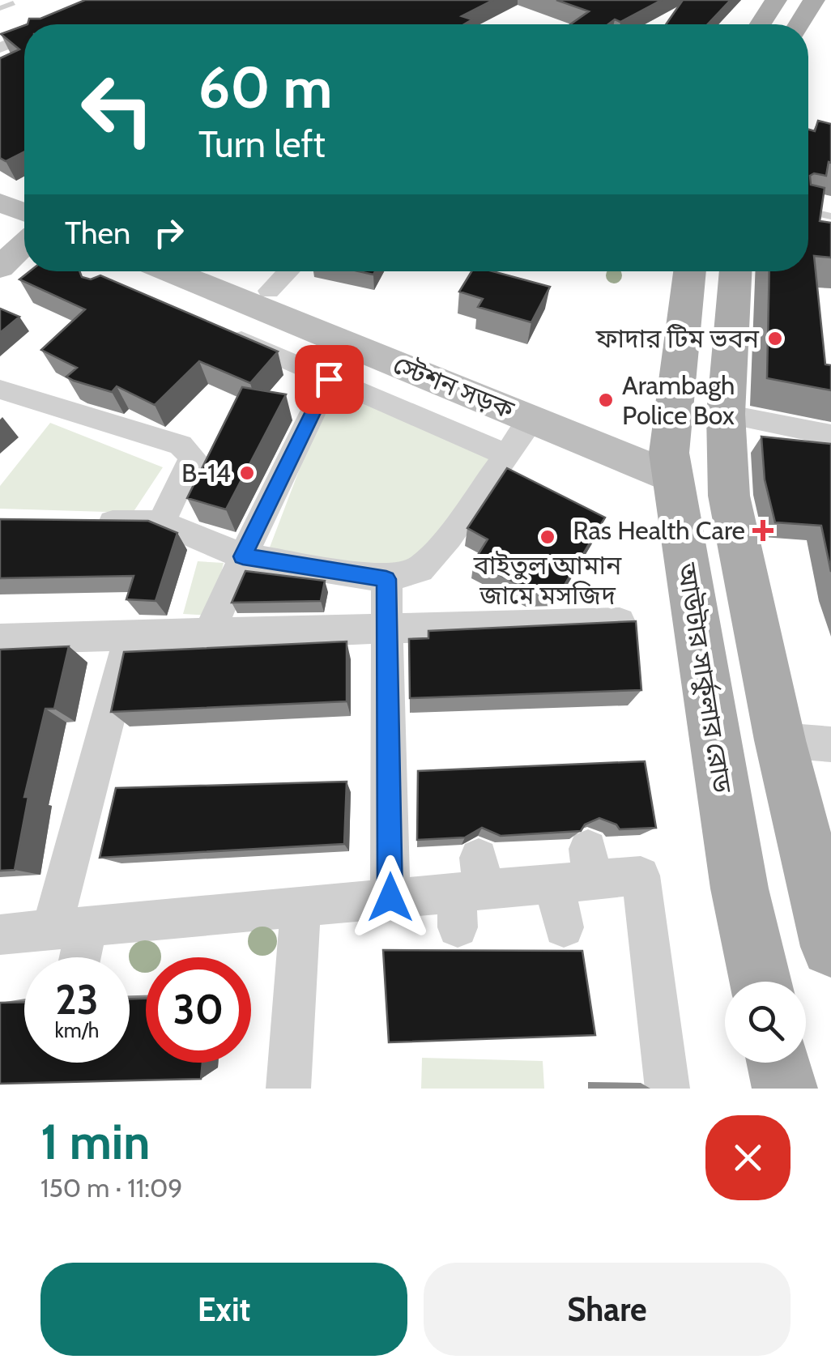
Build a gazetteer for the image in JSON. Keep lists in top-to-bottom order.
{
  "streets": {
    "main road": ["স্টেশন সড়ক", "আউটার সার্কুলার রোড"]
  },
  "crossings": [
    ["স্টেশন সড়ক", "আউটার সার্কুলার রোড"]
  ],
  "places": {
    "other": [
      "ফাদার টিম ভবন",
      "Arambagh Police Box",
      "B-14",
      "বাইতুল আমান জামে মসজিদ"
    ],
    "health": ["Ras Health Care"]
  },
  "page": {
    "turn": ["60 m", "Turn left"],
    "then": "Then",
    "speed": "23 km/h",
    "limit": "30",
    "heading": ["1 min", "150 m · 11:09"],
    "buttons": ["Exit", "Share"]
  }
}
